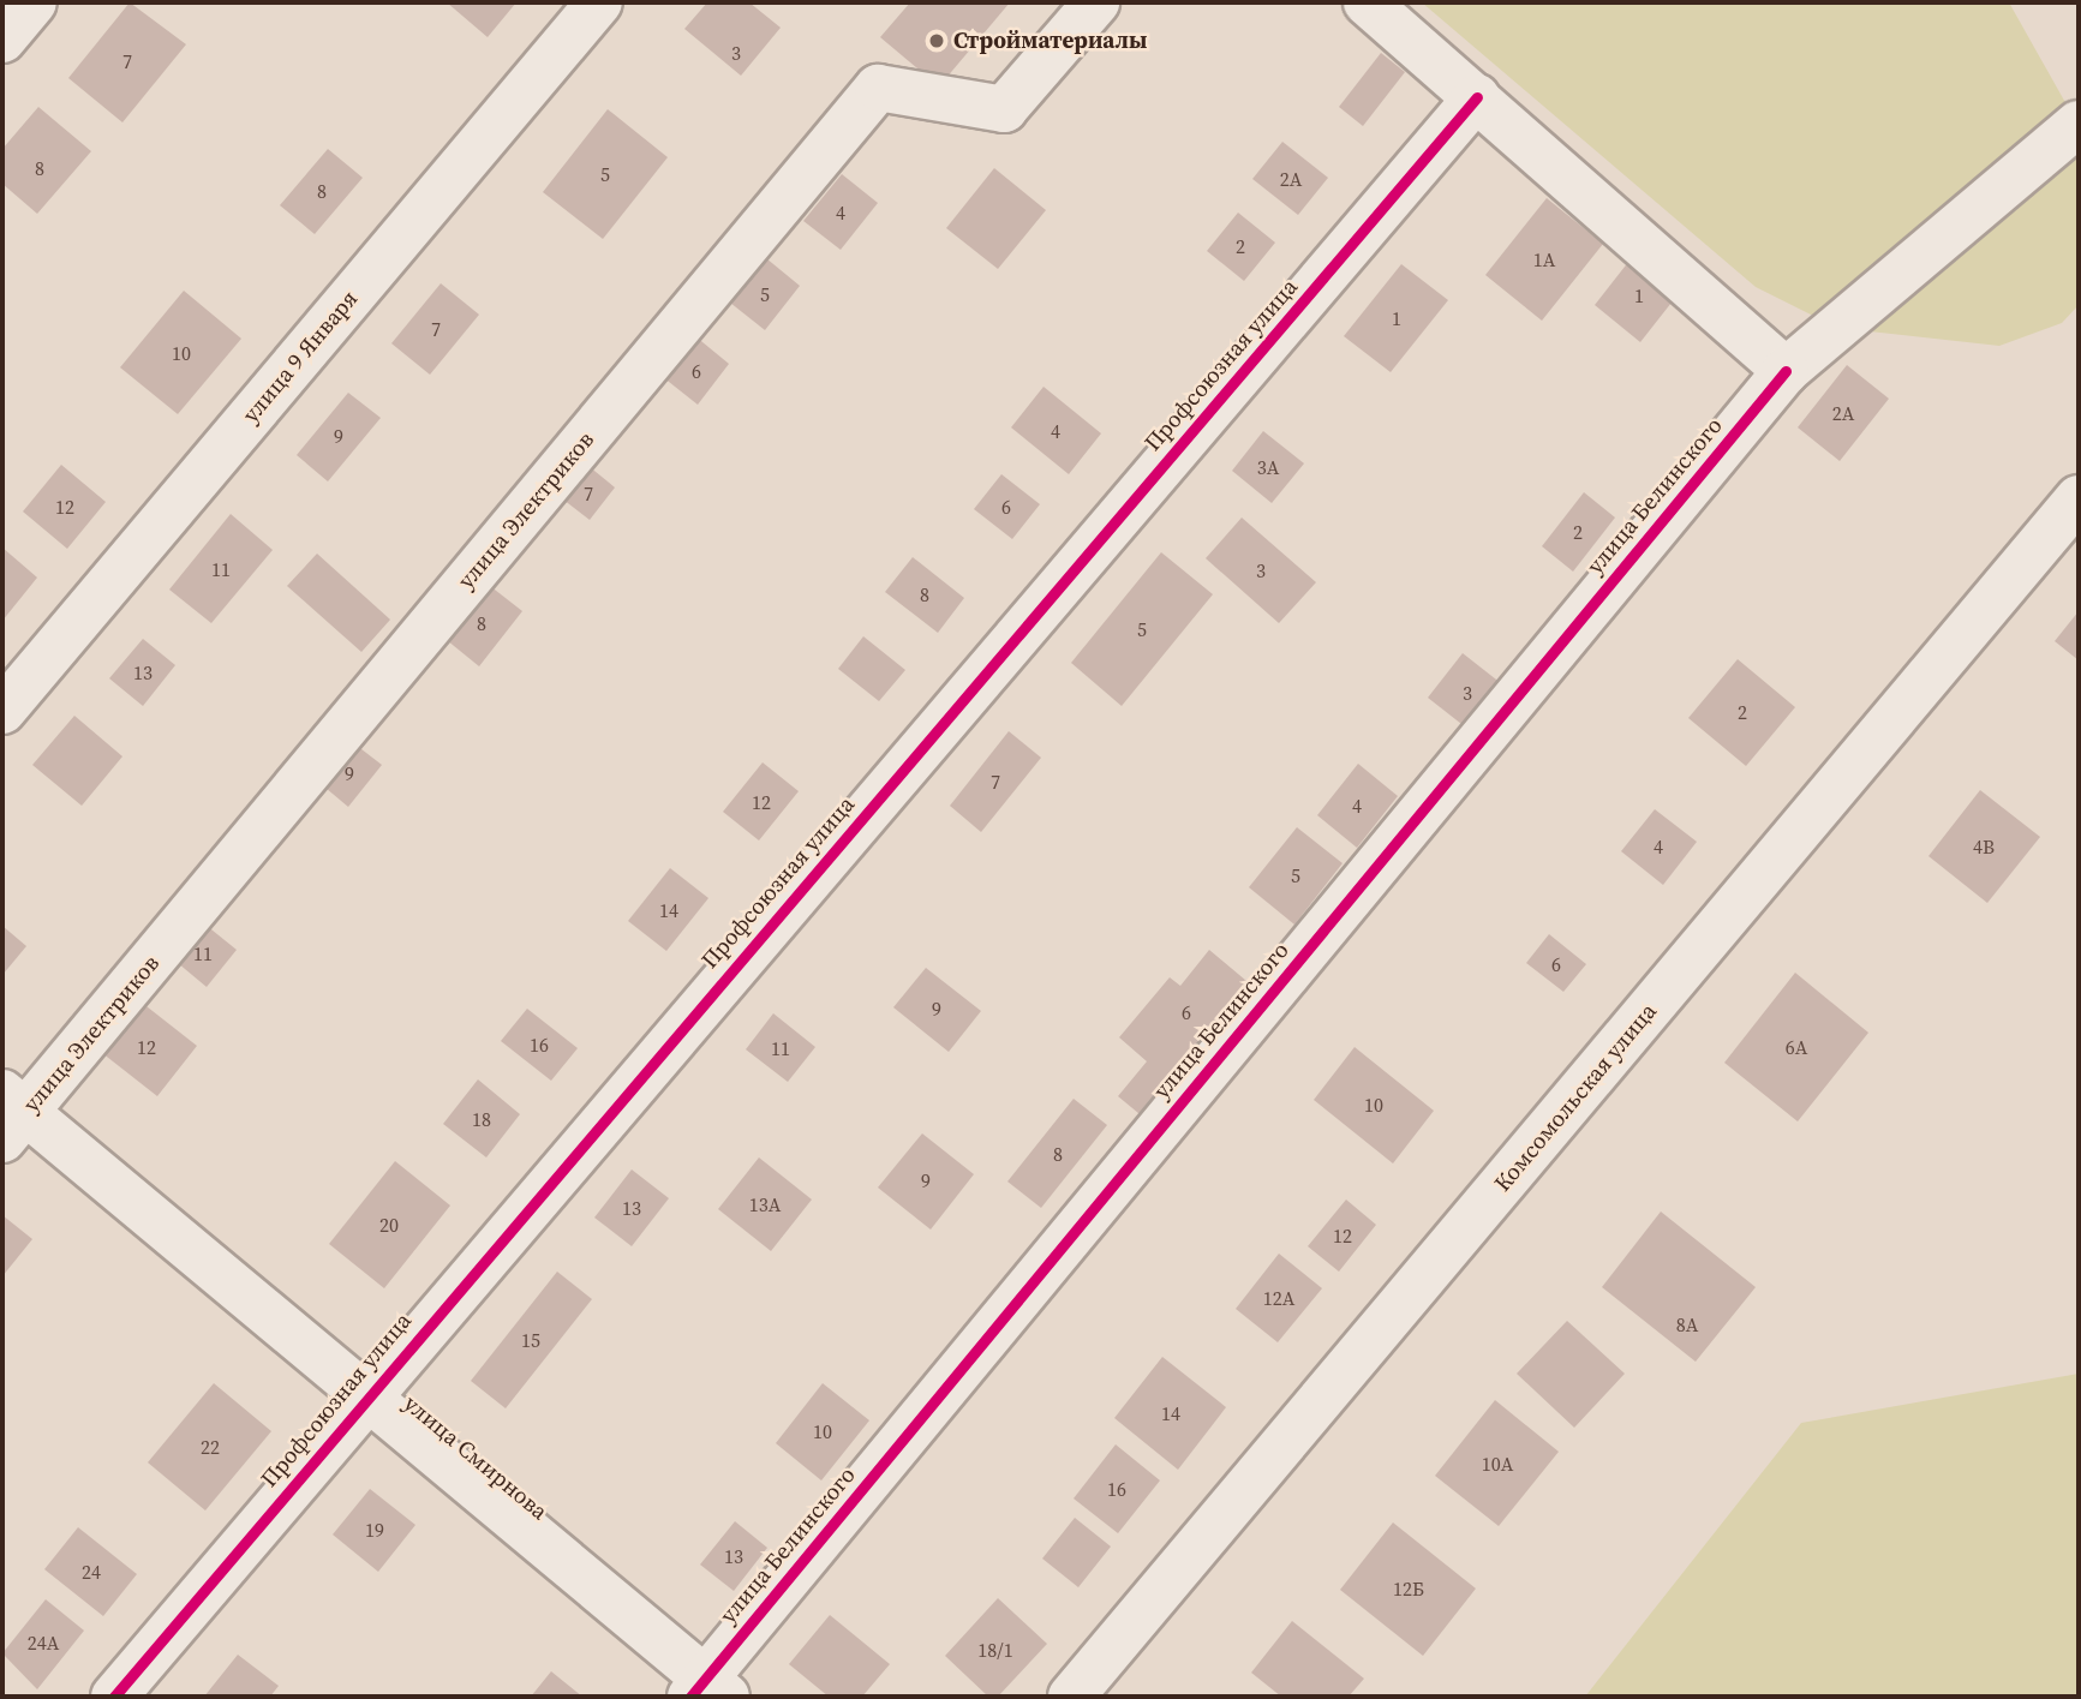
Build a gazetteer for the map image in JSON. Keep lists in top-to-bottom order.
{
  "streets": {
    "street": [
      "улица 9 Января",
      "Профсоюзная улица",
      "улица Белинского",
      "улица Электриков",
      "Комсомольская улица",
      "улица Смирнова"
    ]
  },
  "crossings": [
    ["Профсоюзная улица", "улица Смирнова"],
    ["улица Белинского", "улица Смирнова"],
    ["улица Электриков", "улица Смирнова"]
  ],
  "places": ["Стройматериалы"],
  "house_numbers": [
    "3",
    "7",
    "8",
    "5",
    "2А",
    "8",
    "4",
    "2",
    "1А",
    "5",
    "1",
    "1",
    "7",
    "10",
    "6",
    "2А",
    "4",
    "9",
    "3А",
    "7",
    "12",
    "6",
    "2",
    "11",
    "3",
    "8",
    "8",
    "5",
    "13",
    "3",
    "2",
    "9",
    "7",
    "12",
    "4",
    "4",
    "4В",
    "5",
    "14",
    "11",
    "6",
    "9",
    "6",
    "16",
    "12",
    "6А",
    "11",
    "10",
    "18",
    "8",
    "9",
    "13А",
    "13",
    "20",
    "12",
    "12А",
    "8А",
    "15",
    "14",
    "10",
    "22",
    "10А",
    "16",
    "19",
    "13",
    "24",
    "12Б",
    "24А",
    "18/1"
  ]
}
